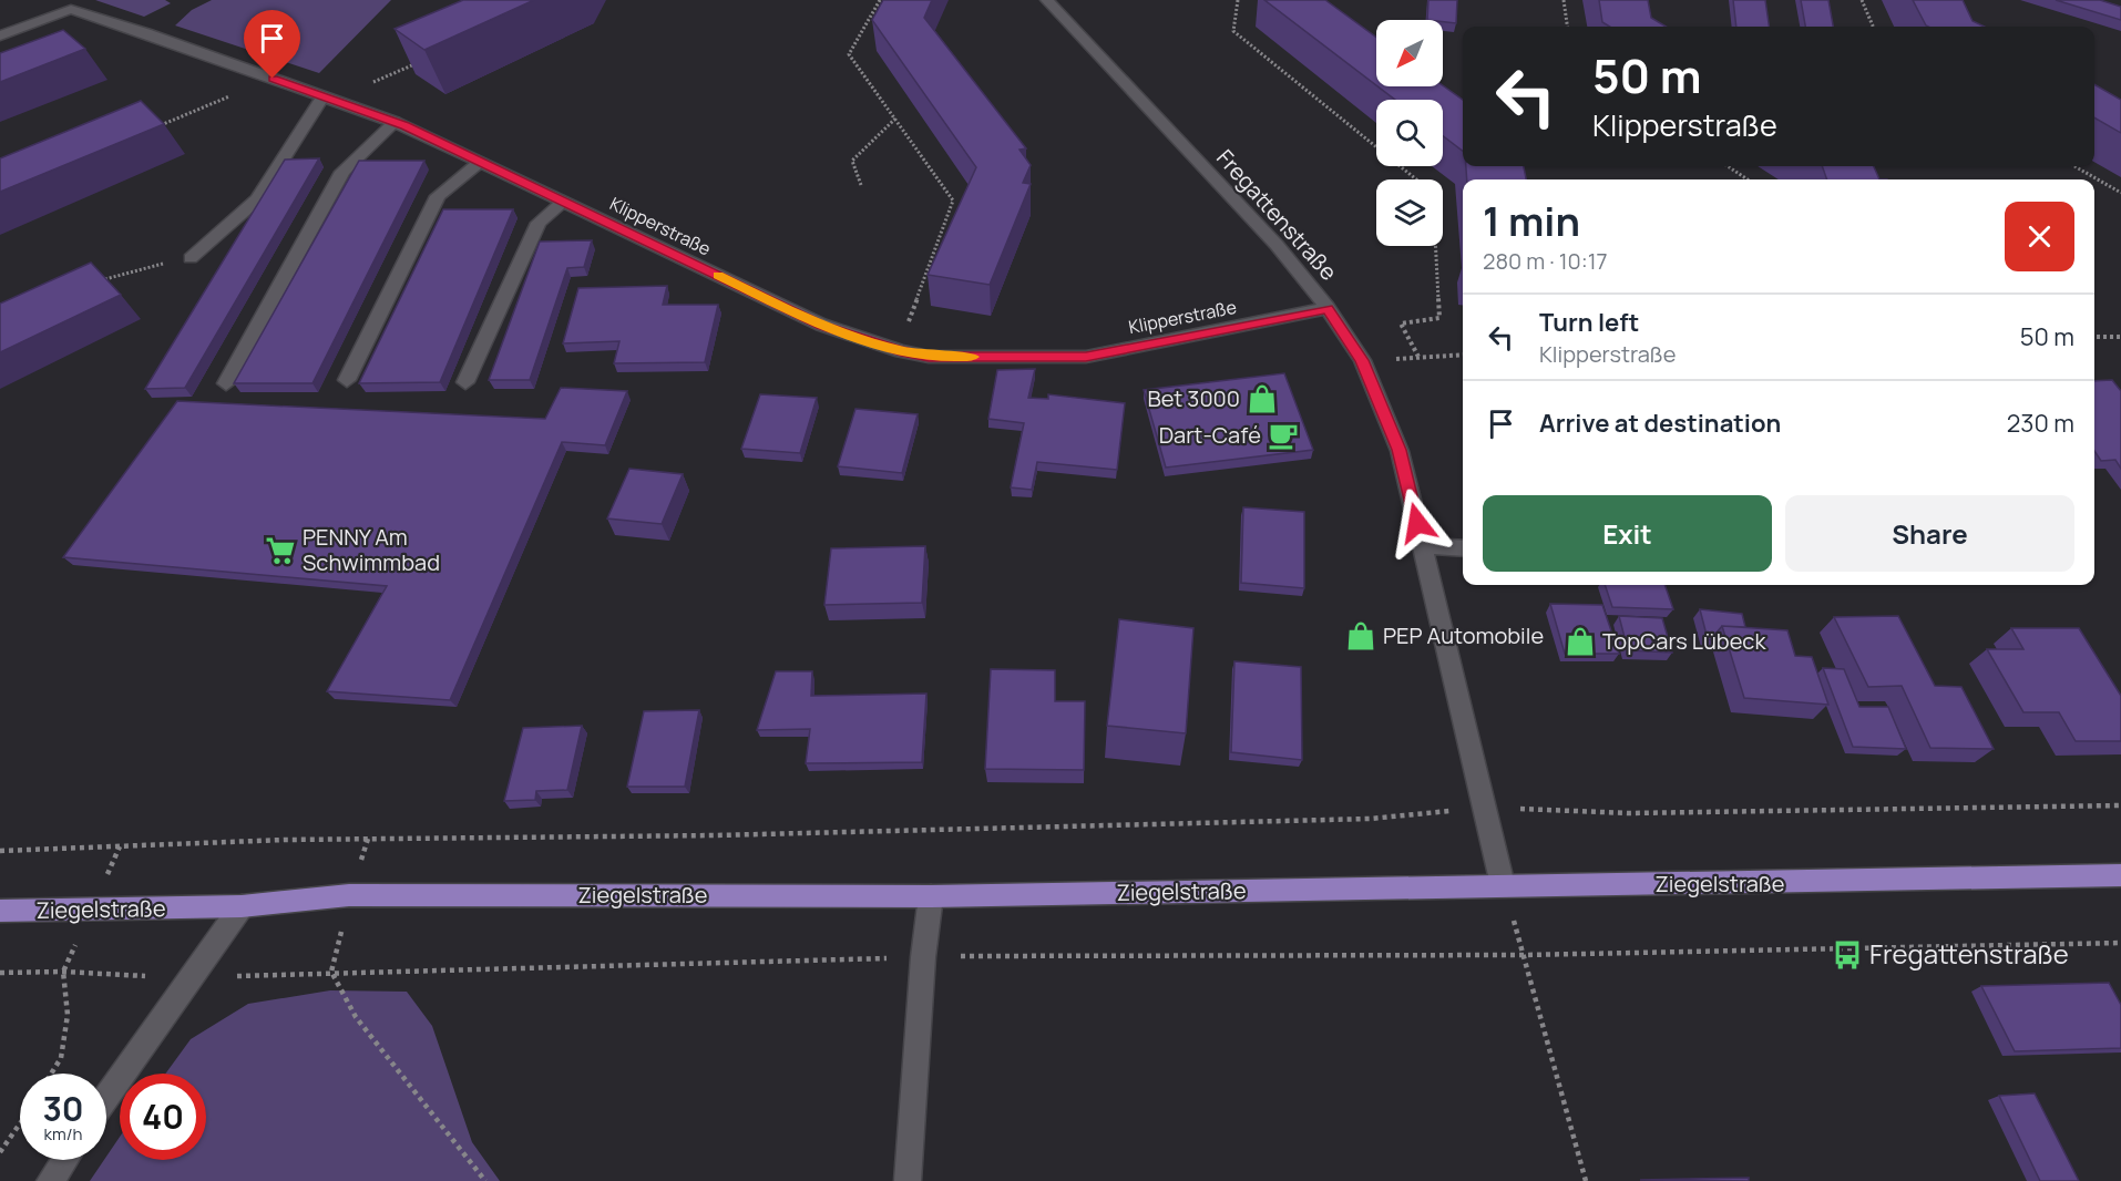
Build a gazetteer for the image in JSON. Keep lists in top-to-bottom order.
{
  "streets": {
    "main road": ["Ziegelstraße"],
    "street": ["Fregattenstraße", "Klipperstraße"]
  },
  "crossings": [
    ["Fregattenstraße", "Klipperstraße"],
    ["Fregattenstraße", "Ziegelstraße"]
  ],
  "places": {
    "shop": ["Bet 3000", "PEP Automobile", "TopCars Lübeck"],
    "cafe": ["Dart-Café"],
    "supermarket": ["PENNY Am Schwimmbad"],
    "bus stop": ["Fregattenstraße"]
  },
  "north": "bottom left",
  "page": {
    "turn": ["50 m", "Klipperstraße"],
    "heading": ["1 min", "280 m · 10:17"],
    "list": [
      {
        "name": "Turn left",
        "note": "Klipperstraße",
        "value": "50 m"
      },
      {
        "name": "Arrive at destination",
        "value": "230 m"
      }
    ],
    "buttons": ["Exit", "Share"],
    "speed": "30 km/h",
    "limit": "40"
  }
}
